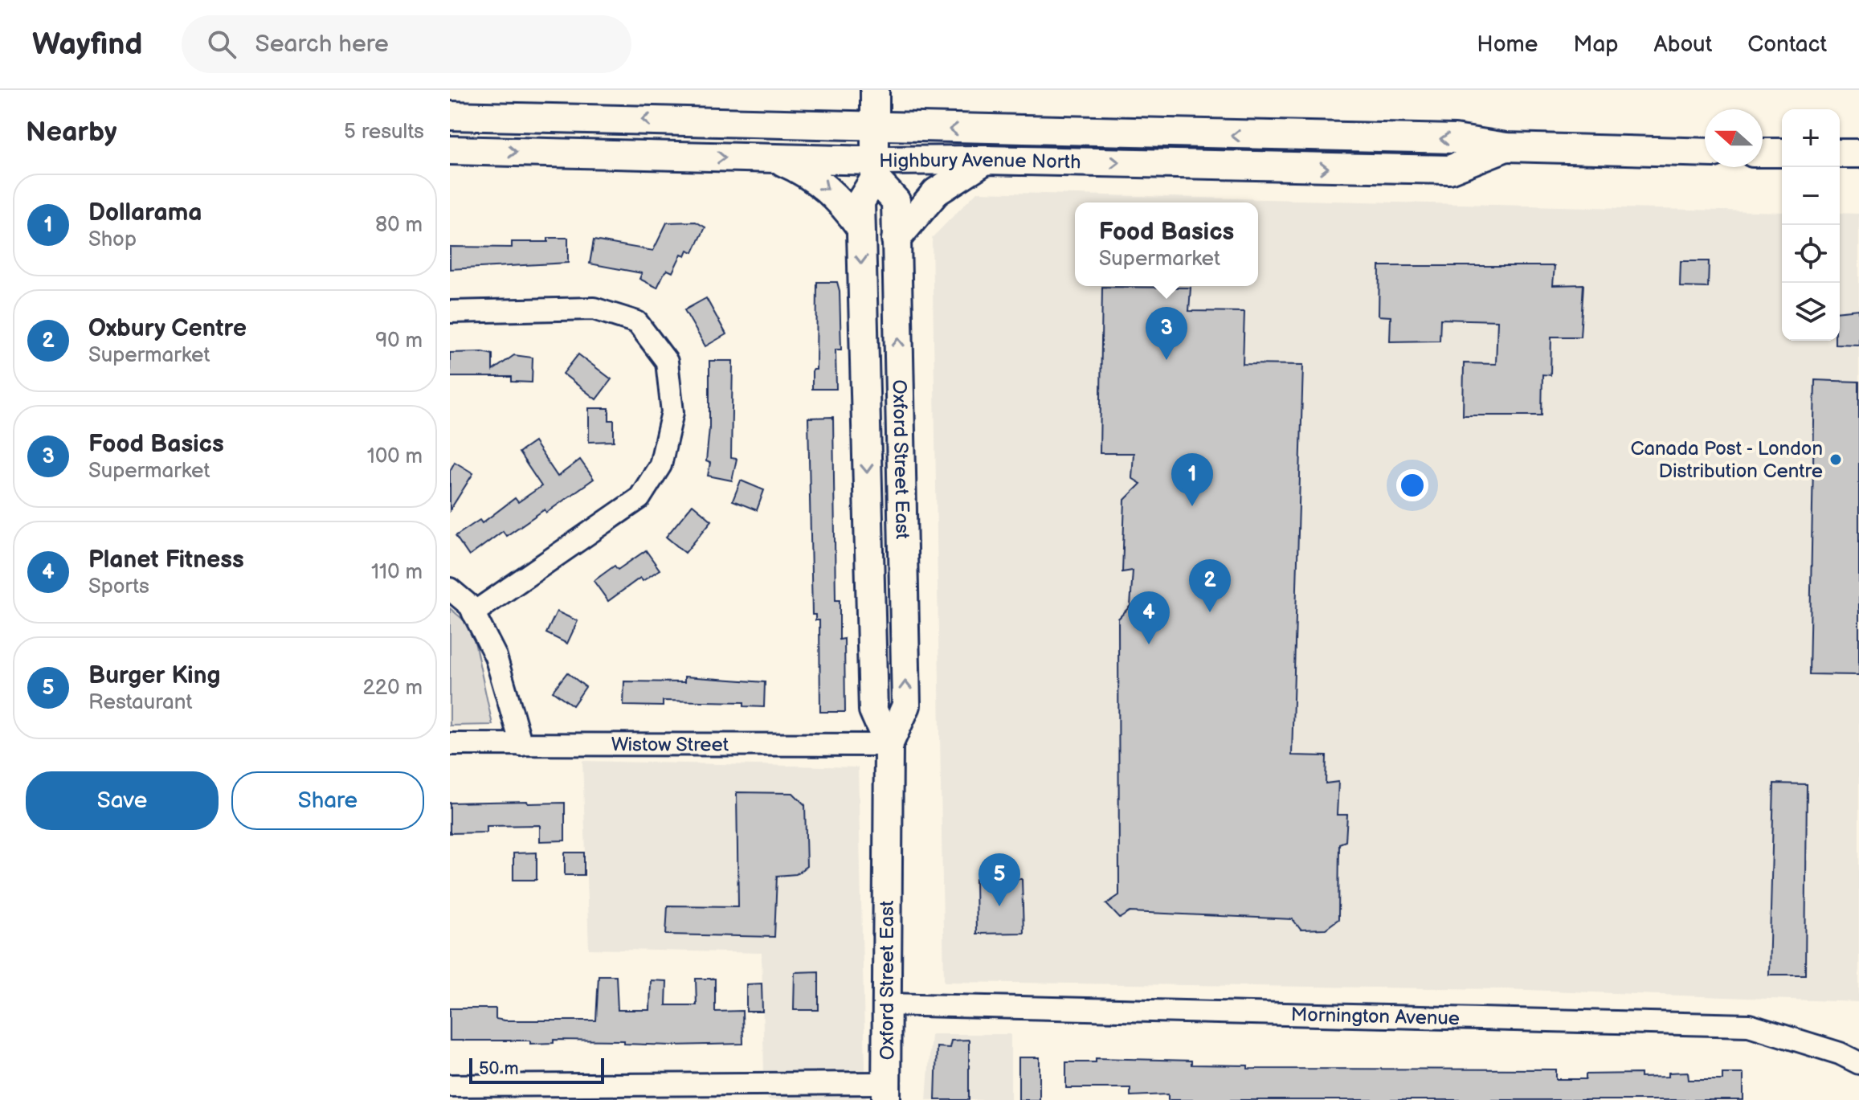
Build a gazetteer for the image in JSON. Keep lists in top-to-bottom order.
{
  "streets": {
    "main road": ["Highbury Avenue North", "Oxford Street East"],
    "street": ["Wistow Street", "Mornington Avenue"]
  },
  "crossings": [
    ["Highbury Avenue North", "Oxford Street East"],
    ["Oxford Street East", "Wistow Street"],
    ["Oxford Street East", "Mornington Avenue"]
  ],
  "places": ["Canada Post - London Distribution Centre"],
  "scale_bar": "50 m",
  "north": "left",
  "page": {
    "header": "Wayfind",
    "search": "Search here",
    "nav": [
      "Home",
      "Map",
      "About",
      "Contact"
    ],
    "heading": ["Nearby", "5 results"],
    "map_buttons": ["+", "−"],
    "list": [
      {
        "mark": "1",
        "name": "Dollarama",
        "note": "Shop",
        "value": "80 m"
      },
      {
        "mark": "2",
        "name": "Oxbury Centre",
        "note": "Supermarket",
        "value": "90 m"
      },
      {
        "mark": "3",
        "name": "Food Basics",
        "note": "Supermarket",
        "value": "100 m"
      },
      {
        "mark": "4",
        "name": "Planet Fitness",
        "note": "Sports",
        "value": "110 m"
      },
      {
        "mark": "5",
        "name": "Burger King",
        "note": "Restaurant",
        "value": "220 m"
      }
    ],
    "popup": ["Food Basics", "Supermarket"],
    "pins": [
      "3",
      "1",
      "2",
      "4",
      "5"
    ],
    "buttons": ["Save", "Share"],
    "scale": "50 m"
  }
}
